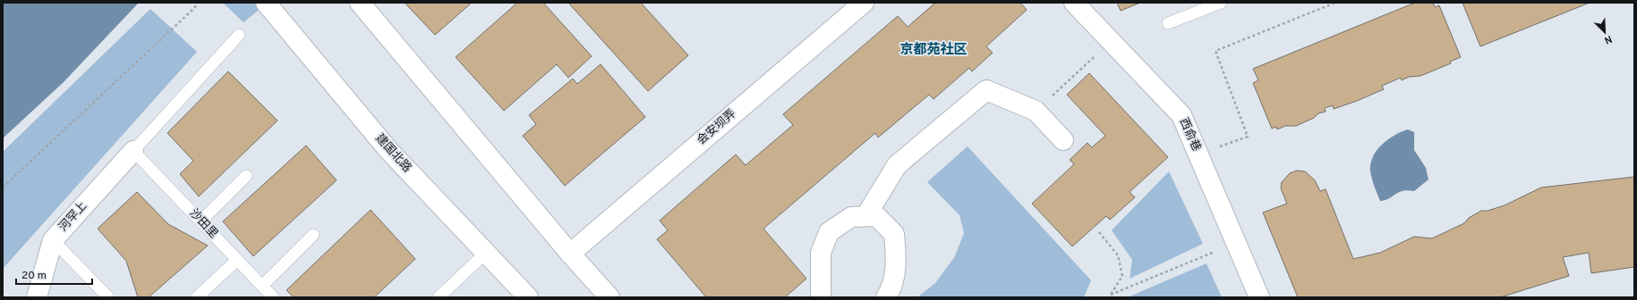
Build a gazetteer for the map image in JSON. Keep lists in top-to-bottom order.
{
  "streets": {
    "street": [
      "会安坝弄",
      "西俞巷",
      "建国北路",
      "河罕上"
    ],
    "lane": ["沙田里"]
  },
  "crossings": [
    ["河罕上", "沙田里"]
  ],
  "districts": ["京都苑社区"],
  "scale_bar": "20 m",
  "north": "bottom right"
}
